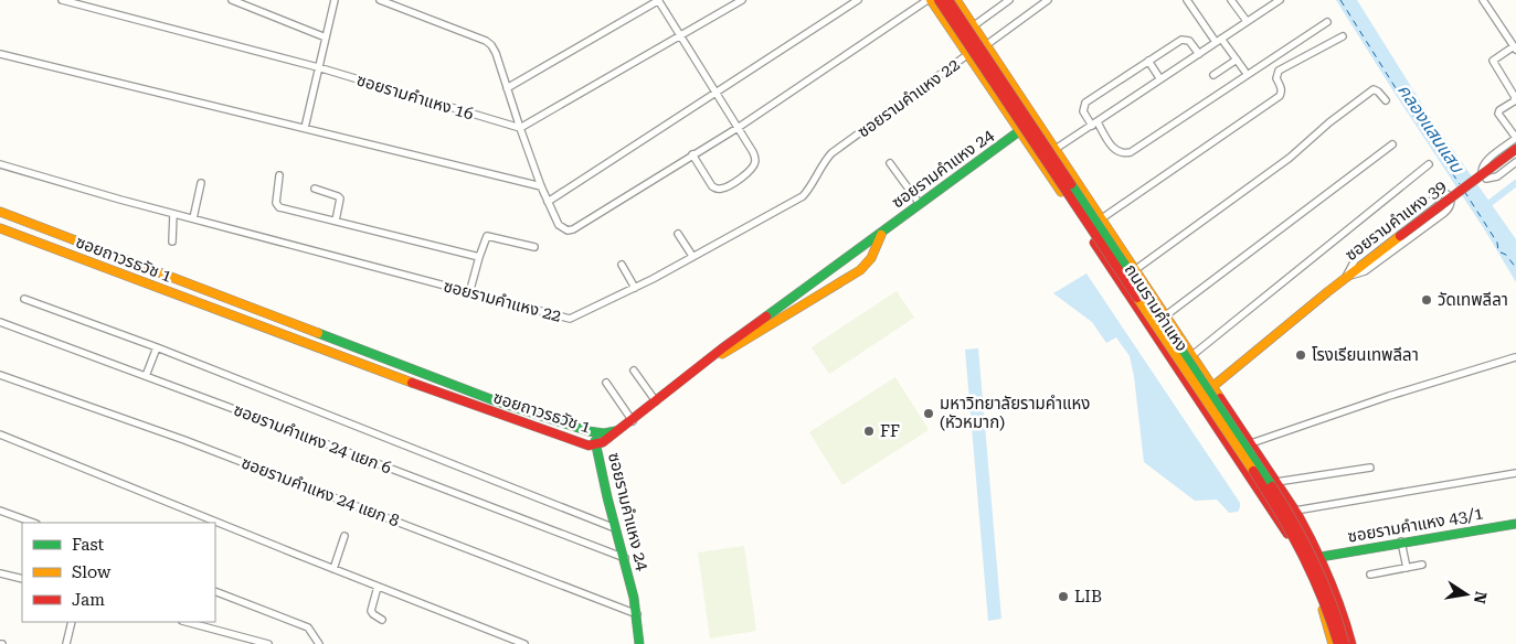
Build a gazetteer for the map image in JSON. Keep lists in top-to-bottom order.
{
  "streets": {
    "main road": [
      "ซอยรามคำแหง 24",
      "ซอยรามคำแหง 39",
      "ซอยถาวรธวัช 1",
      "ถนนรามคำแหง",
      "ซอยรามคำแหง 43/1"
    ],
    "street": [
      "ซอยรามคำแหง 16",
      "ซอยรามคำแหง 22",
      "ซอยรามคำแหง 24 แยก 6",
      "ซอยรามคำแหง 24 แยก 8"
    ]
  },
  "crossings": [
    ["ซอยรามคำแหง 22", "ถนนรามคำแหง"],
    ["ซอยรามคำแหง 24", "ซอยถาวรธวัช 1"],
    ["ซอยรามคำแหง 24", "ถนนรามคำแหง"],
    ["ซอยรามคำแหง 24", "ซอยรามคำแหง 24 แยก 6"],
    ["ซอยรามคำแหง 24", "ซอยรามคำแหง 24 แยก 8"],
    ["ซอยรามคำแหง 39", "ถนนรามคำแหง"],
    ["ถนนรามคำแหง", "ซอยรามคำแหง 43/1"]
  ],
  "water": ["คลองแสนแสบ"],
  "places": [
    "วัดเทพลีลา",
    "โรงเรียนเทพลีลา",
    "มหาวิทยาลัยรามคำแหง (หัวหมาก)",
    "FF",
    "LIB"
  ],
  "legend": ["Fast", "Slow", "Jam"],
  "north": "right"
}
